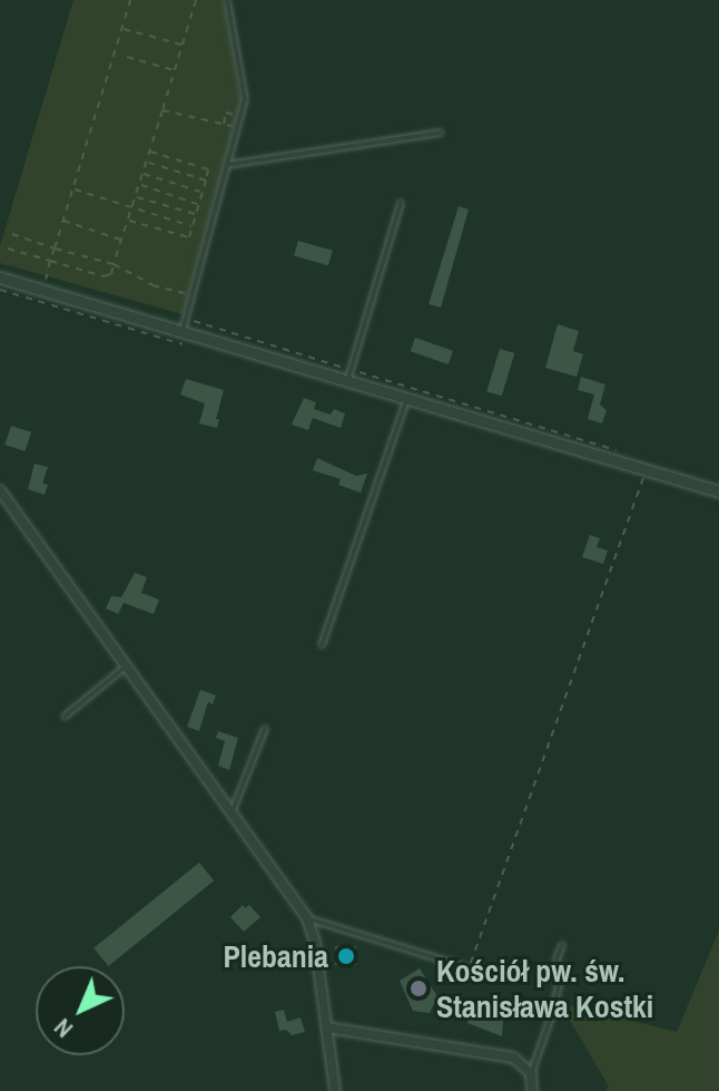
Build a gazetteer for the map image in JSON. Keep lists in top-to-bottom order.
{
  "places": ["Plebania", "Kościół pw. św. Stanisława Kostki"],
  "north": "bottom left"
}
